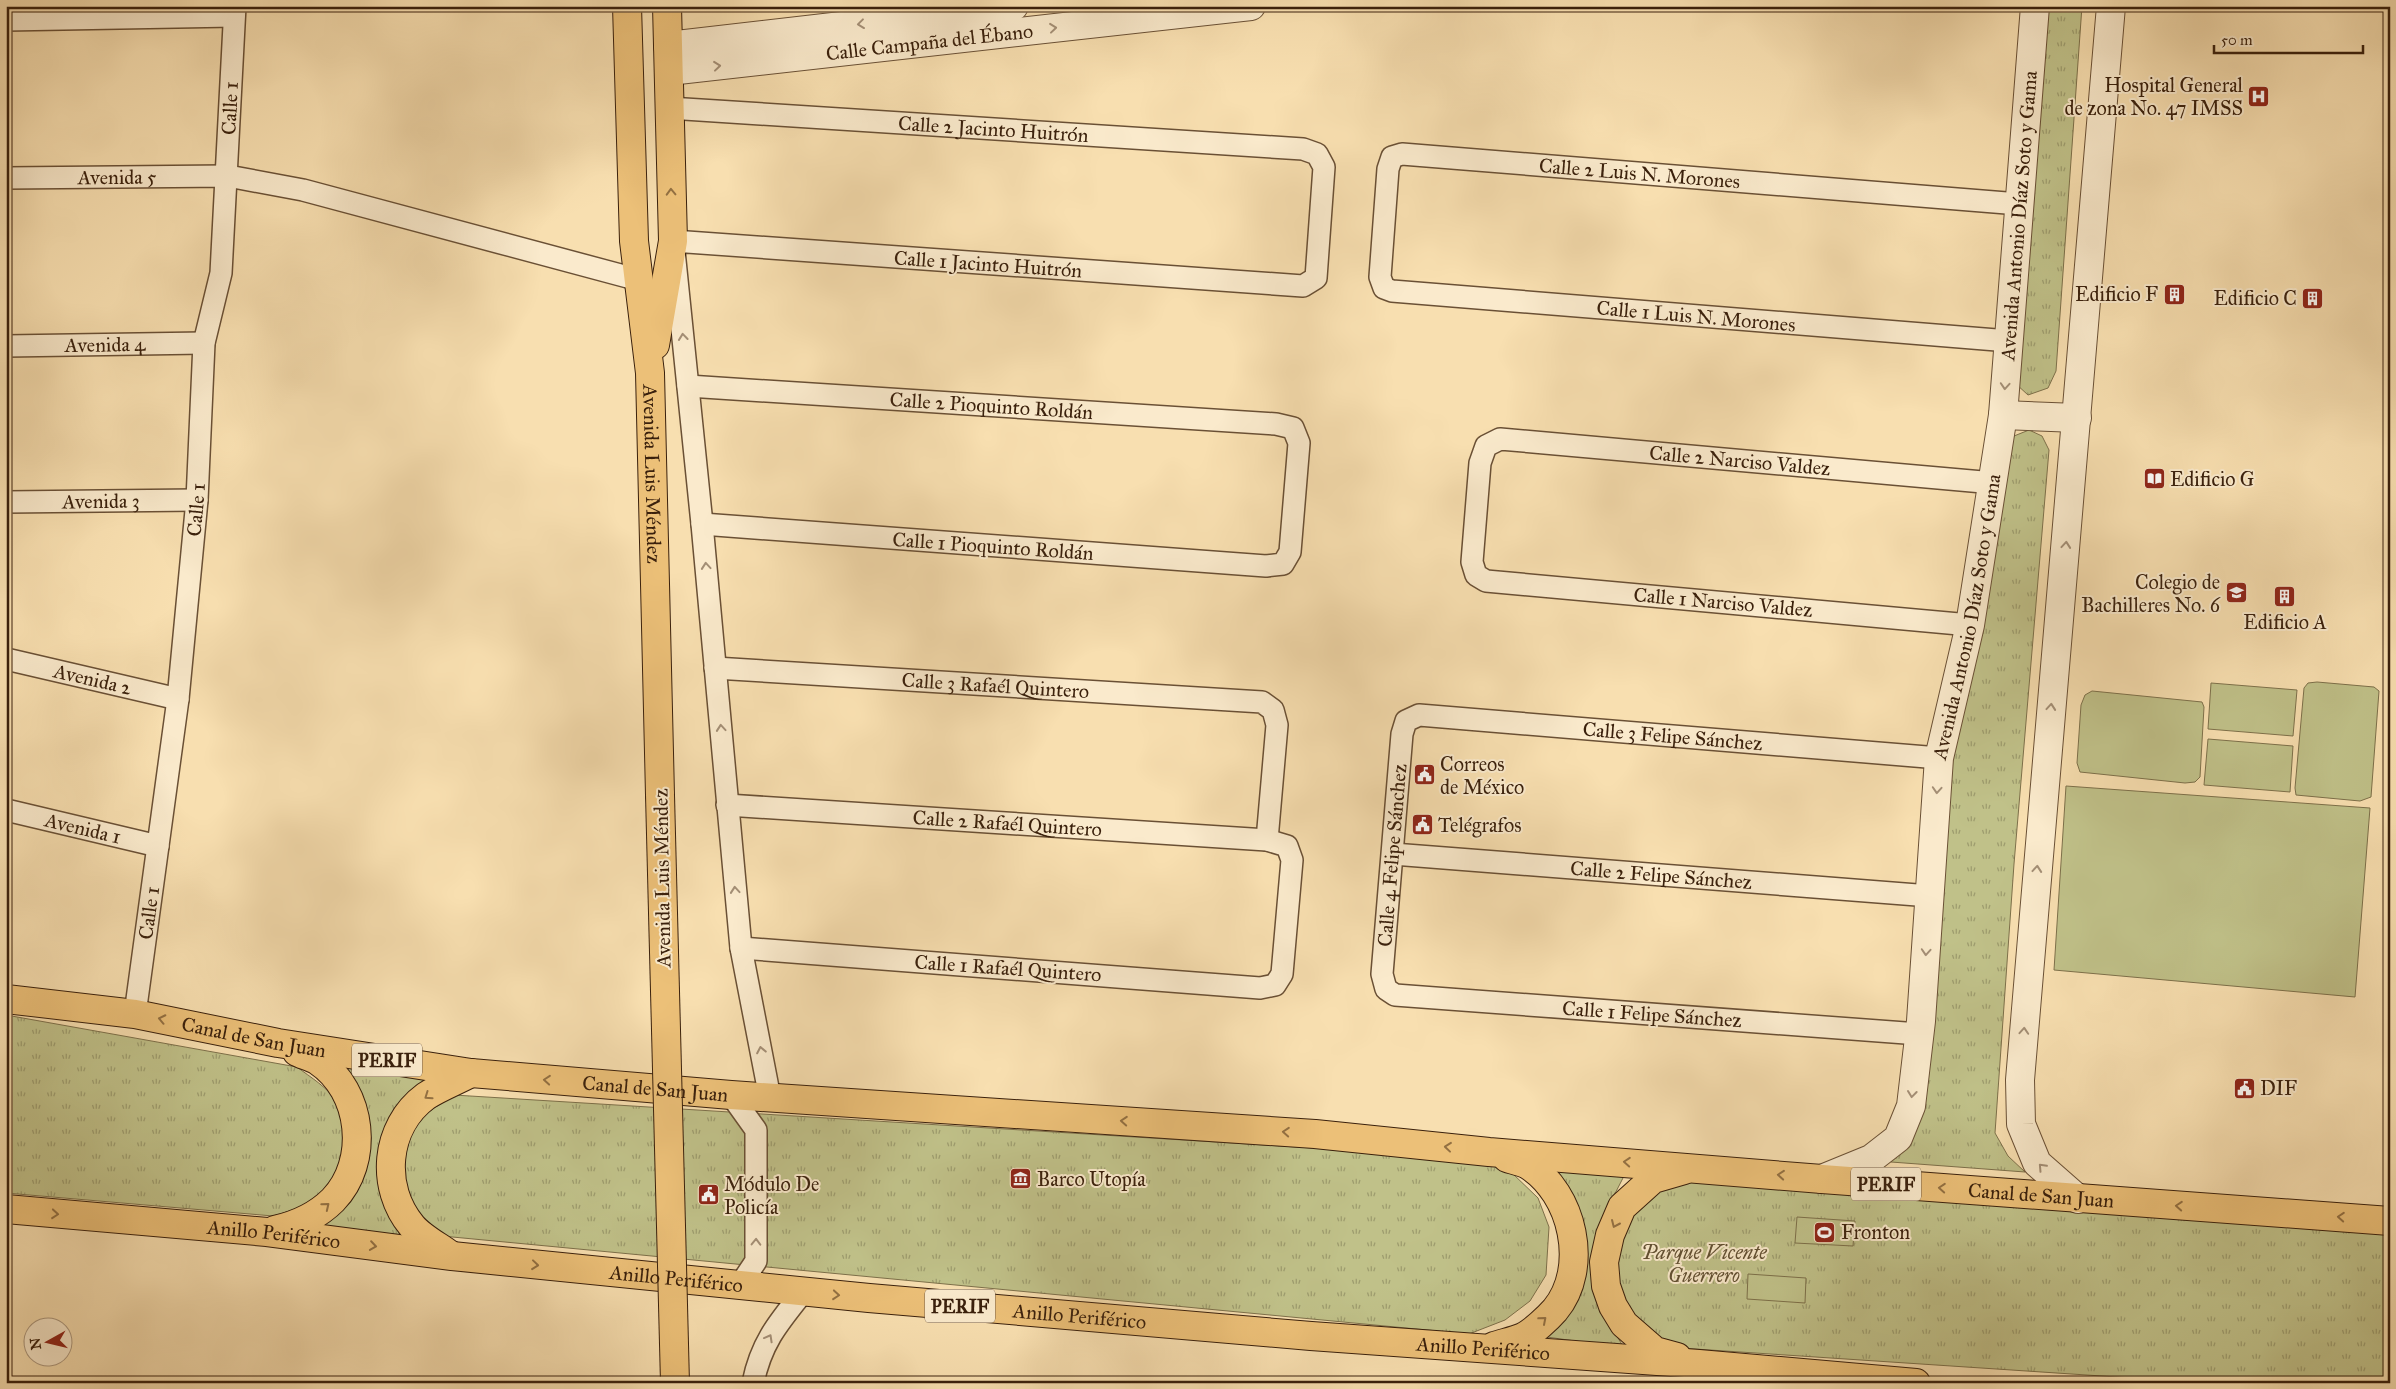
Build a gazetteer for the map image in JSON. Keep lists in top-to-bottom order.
{
  "streets": {
    "main road": [
      "Avenida Luis Méndez",
      "Canal de San Juan",
      "PERIF",
      "Anillo Periférico"
    ],
    "street": [
      "Calle Campaña del Ébano",
      "Calle 1",
      "Calle 2 Jacinto Huitrón",
      "Calle 2 Luis N. Morones",
      "Avenida 5",
      "Avenida Antonio Díaz Soto y Gama",
      "Calle 1 Jacinto Huitrón",
      "Calle 1 Luis N. Morones",
      "Avenida 4",
      "Calle 2 Pioquinto Roldán",
      "Calle 2 Narciso Valdez",
      "Avenida 3",
      "Calle 1 Pioquinto Roldán",
      "Calle 1 Narciso Valdez",
      "Avenida 2",
      "Calle 3 Rafaél Quintero",
      "Calle 3 Felipe Sánchez",
      "Calle 2 Rafaél Quintero",
      "Avenida 1",
      "Calle 4 Felipe Sánchez",
      "Calle 2 Felipe Sánchez",
      "Calle 1 Rafaél Quintero",
      "Calle 1 Felipe Sánchez"
    ]
  },
  "crossings": [
    ["Calle Campaña del Ébano", "Avenida Luis Méndez"],
    ["Calle 1", "Avenida 5"],
    ["Calle 1", "Avenida 4"],
    ["Calle 1", "Avenida 3"],
    ["Calle 1", "Avenida 2"],
    ["Calle 1", "Avenida 1"],
    ["Calle 1", "Canal de San Juan"],
    ["Calle 2 Jacinto Huitrón", "Calle 1 Jacinto Huitrón"],
    ["Calle 2 Jacinto Huitrón", "Avenida Luis Méndez"],
    ["Calle 2 Luis N. Morones", "Avenida Antonio Díaz Soto y Gama"],
    ["Calle 2 Luis N. Morones", "Calle 1 Luis N. Morones"],
    ["Avenida 5", "Avenida Luis Méndez"],
    ["Avenida Antonio Díaz Soto y Gama", "Calle 1 Luis N. Morones"],
    ["Avenida Antonio Díaz Soto y Gama", "Calle 2 Narciso Valdez"],
    ["Avenida Antonio Díaz Soto y Gama", "Calle 1 Narciso Valdez"],
    ["Avenida Antonio Díaz Soto y Gama", "Calle 3 Felipe Sánchez"],
    ["Avenida Antonio Díaz Soto y Gama", "Calle 2 Felipe Sánchez"],
    ["Avenida Antonio Díaz Soto y Gama", "Calle 1 Felipe Sánchez"],
    ["Avenida Antonio Díaz Soto y Gama", "Canal de San Juan"],
    ["Calle 1 Jacinto Huitrón", "Avenida Luis Méndez"],
    ["Calle 2 Pioquinto Roldán", "Avenida Luis Méndez"],
    ["Calle 2 Pioquinto Roldán", "Calle 1 Pioquinto Roldán"],
    ["Calle 2 Narciso Valdez", "Calle 1 Narciso Valdez"],
    ["Avenida Luis Méndez", "Calle 1 Pioquinto Roldán"],
    ["Avenida Luis Méndez", "Calle 3 Rafaél Quintero"],
    ["Avenida Luis Méndez", "Calle 2 Rafaél Quintero"],
    ["Avenida Luis Méndez", "Calle 1 Rafaél Quintero"],
    ["Avenida Luis Méndez", "Canal de San Juan"],
    ["Avenida Luis Méndez", "PERIF"],
    ["Calle 3 Rafaél Quintero", "Calle 2 Rafaél Quintero"],
    ["Calle 3 Felipe Sánchez", "Calle 4 Felipe Sánchez"],
    ["Calle 2 Rafaél Quintero", "Calle 1 Rafaél Quintero"],
    ["Calle 4 Felipe Sánchez", "Calle 2 Felipe Sánchez"],
    ["Calle 4 Felipe Sánchez", "Calle 1 Felipe Sánchez"],
    ["Canal de San Juan", "PERIF"]
  ],
  "one_way": ["Canal de San Juan"],
  "parks": ["Parque Vicente Guerrero"],
  "places": {
    "hospital": ["Hospital General de zona No. 47 IMSS"],
    "building": ["Edificio F", "Edificio C", "Edificio A"],
    "library": ["Edificio G"],
    "school or university": ["Colegio de Bachilleres No. 6"],
    "public building": [
      "Correos de México",
      "Telégrafos",
      "DIF",
      "Módulo De Policía"
    ],
    "museum": ["Barco Utopía"],
    "sports": ["Fronton"]
  },
  "scale_bar": "50 m",
  "north": "left"
}
